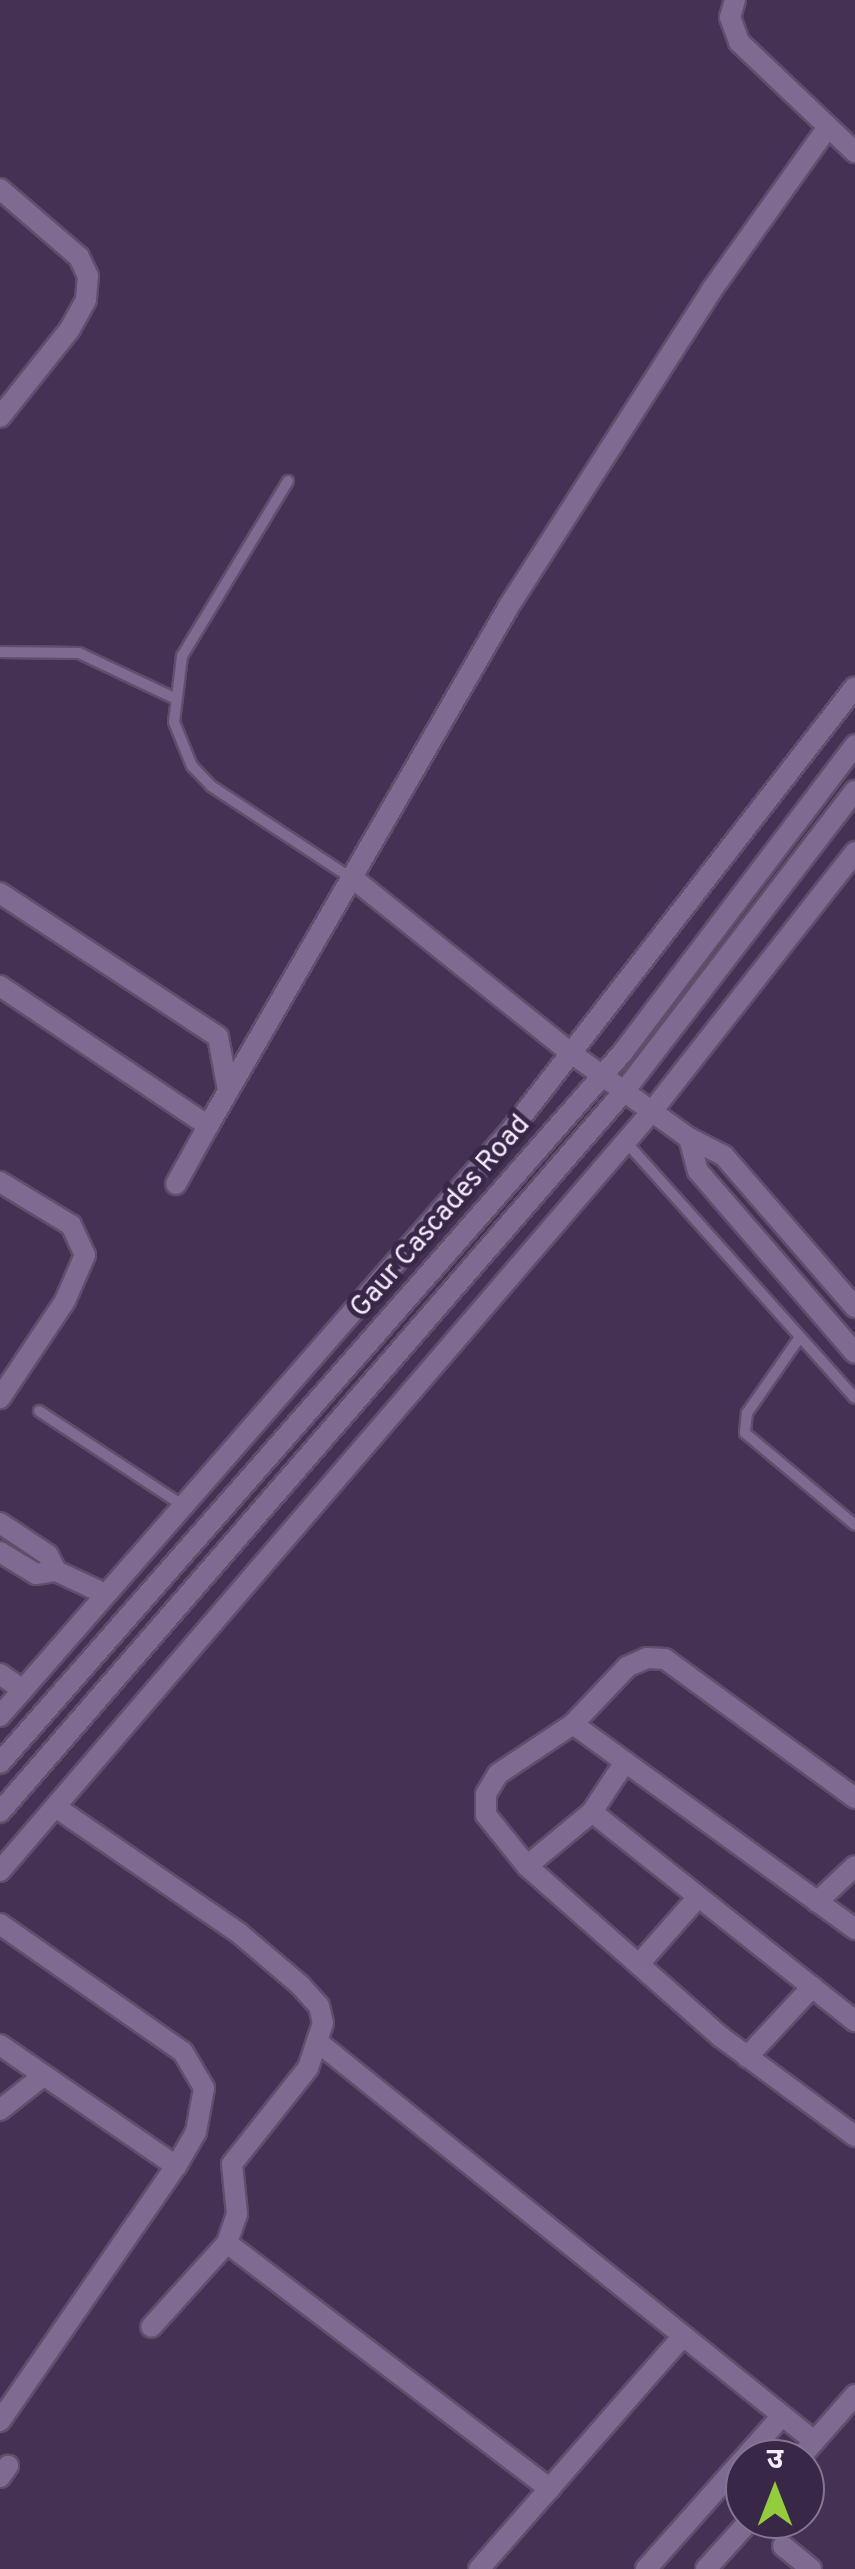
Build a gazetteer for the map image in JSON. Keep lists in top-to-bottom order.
{
  "streets": {
    "street": ["Gaur Cascades Road"]
  },
  "north": "top"
}
